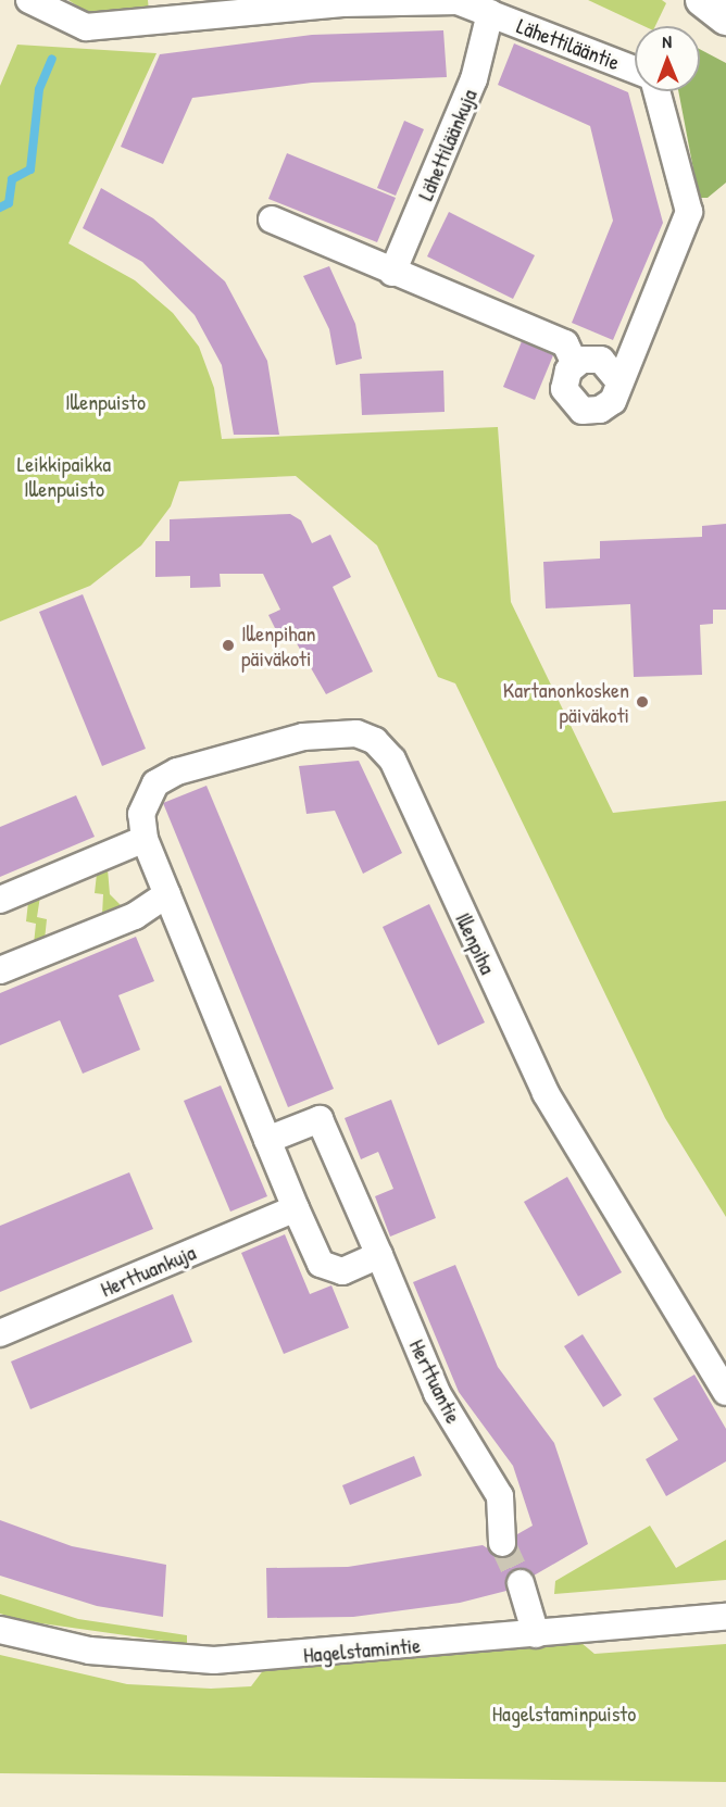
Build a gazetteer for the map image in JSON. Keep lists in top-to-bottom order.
{
  "streets": {
    "street": [
      "Lähettilääntie",
      "Lähettiläänkuja",
      "Illenpiha",
      "Herttuankuja",
      "Herttuantie",
      "Hagelstamintie"
    ]
  },
  "crossings": [
    ["Lähettilääntie", "Lähettiläänkuja"]
  ],
  "parks": ["Illenpuisto", "Leikkipaikka Illenpuisto", "Hagelstaminpuisto"],
  "places": ["Illenpihan päiväkoti", "Kartanonkosken päiväkoti"],
  "north": "top"
}
